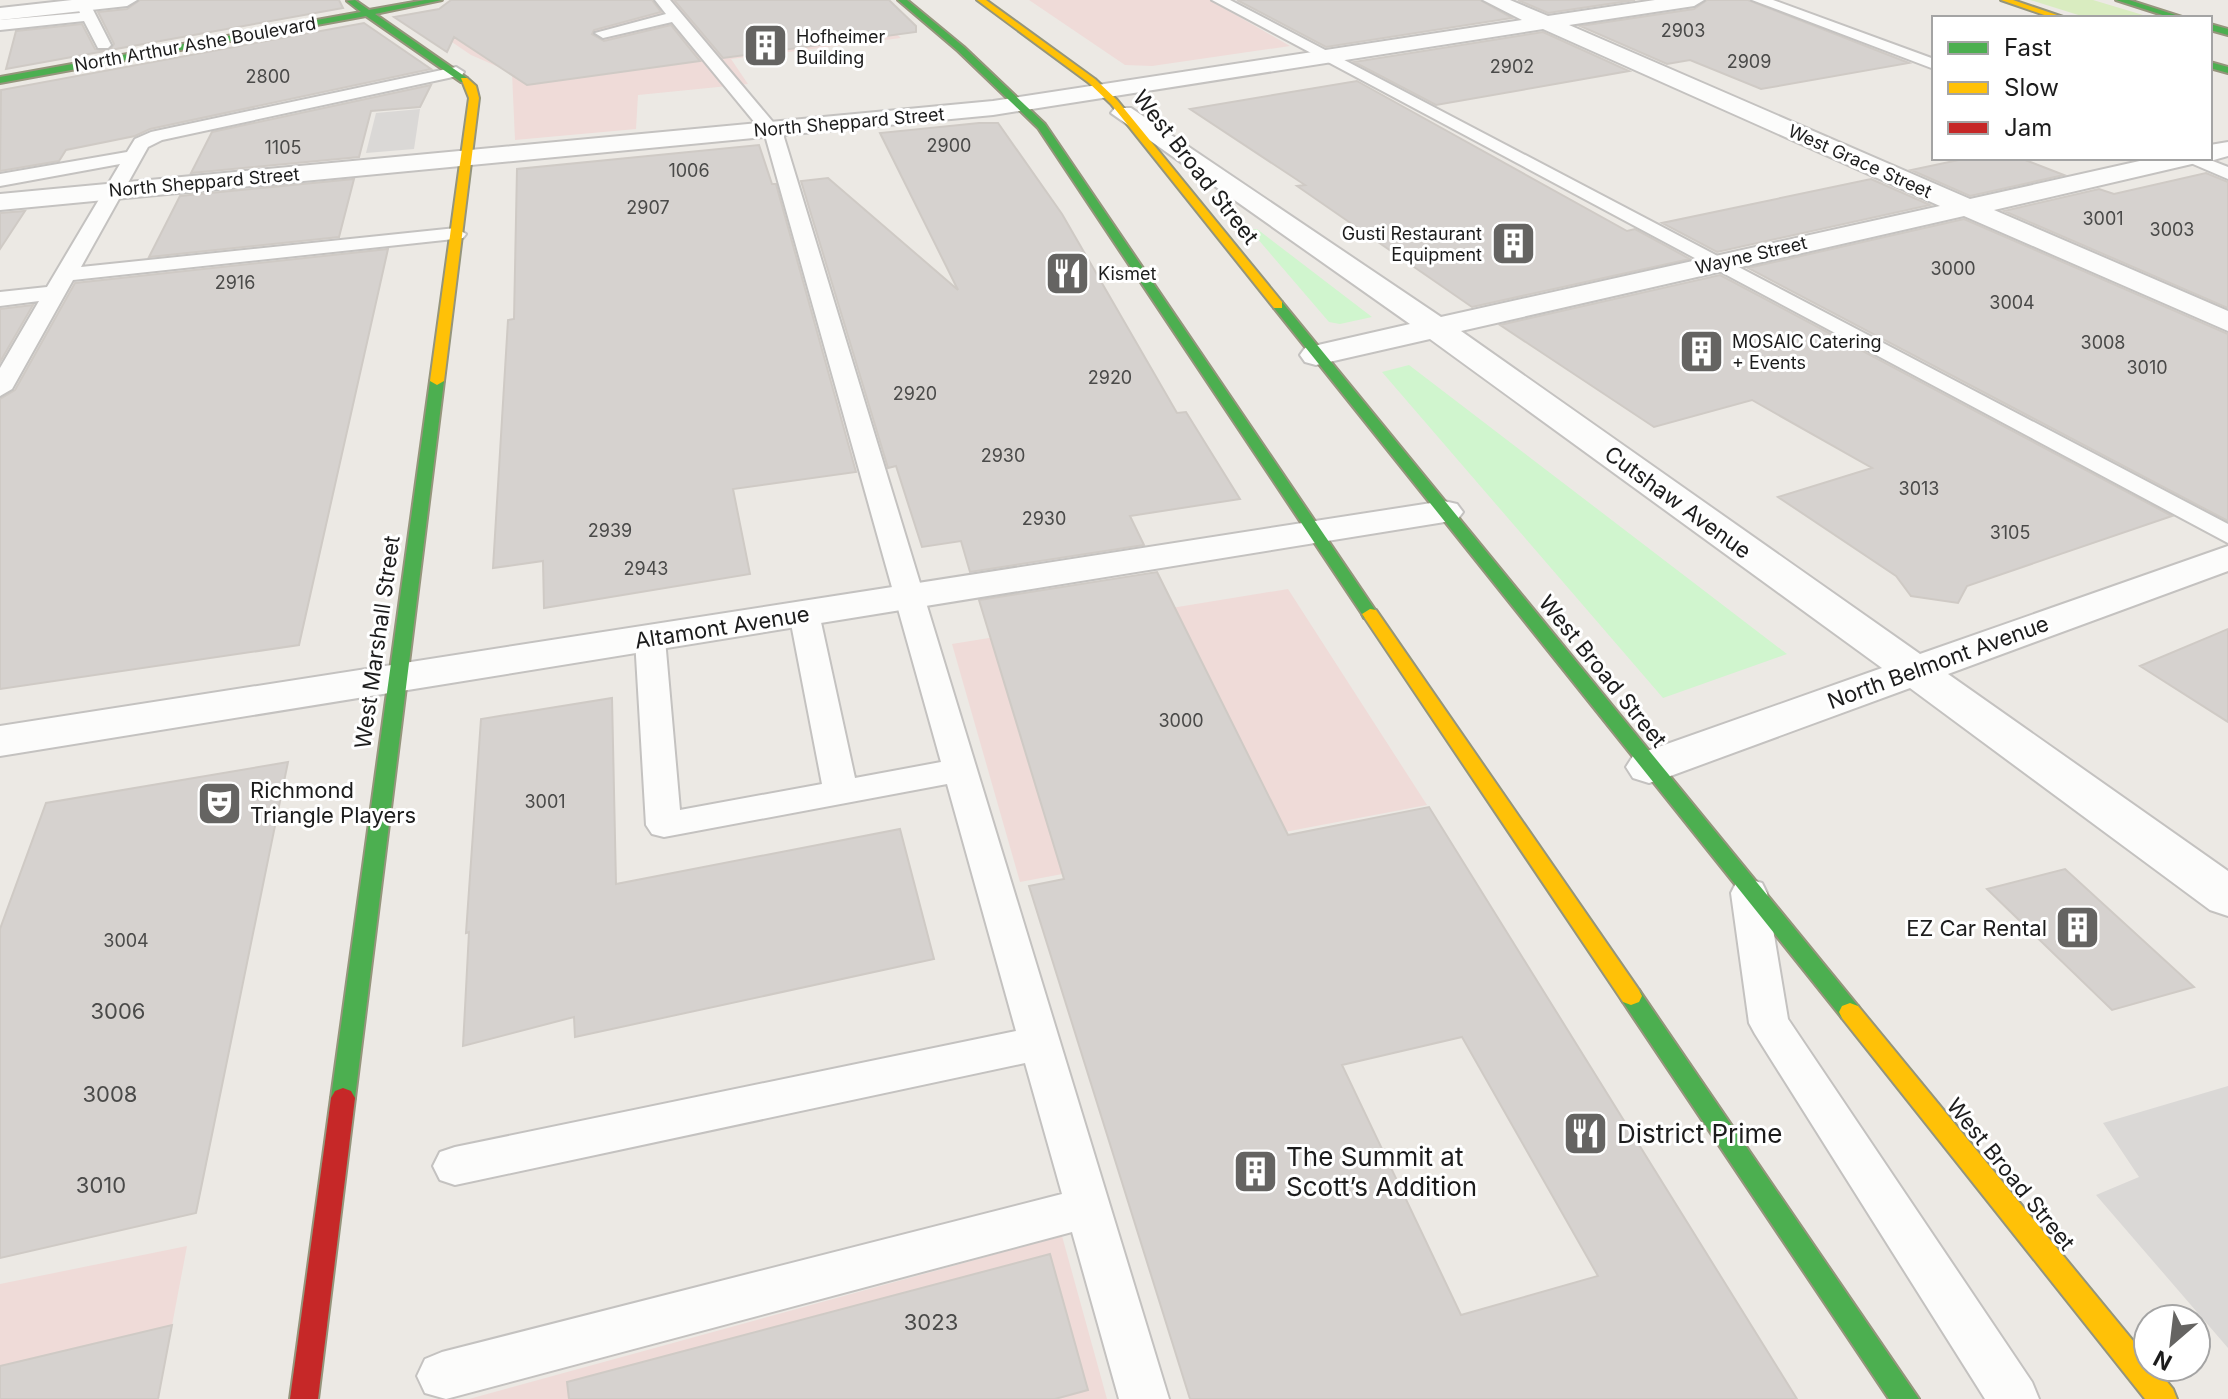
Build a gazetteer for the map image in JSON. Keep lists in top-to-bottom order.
{
  "streets": {
    "main road": ["North Arthur Ashe Boulevard", "West Broad Street", "West Marshall Street"],
    "street": [
      "North Sheppard Street",
      "West Grace Street",
      "Wayne Street",
      "Cutshaw Avenue",
      "Altamont Avenue",
      "North Belmont Avenue"
    ]
  },
  "crossings": [
    ["North Arthur Ashe Boulevard", "West Marshall Street"],
    ["North Sheppard Street", "West Grace Street"],
    ["North Sheppard Street", "West Broad Street"],
    ["North Sheppard Street", "Cutshaw Avenue"],
    ["North Sheppard Street", "West Marshall Street"],
    ["West Grace Street", "Wayne Street"],
    ["West Broad Street", "Wayne Street"],
    ["West Broad Street", "Cutshaw Avenue"],
    ["West Broad Street", "Altamont Avenue"],
    ["West Broad Street", "North Belmont Avenue"],
    ["Wayne Street", "Cutshaw Avenue"],
    ["Cutshaw Avenue", "North Belmont Avenue"],
    ["Altamont Avenue", "West Marshall Street"]
  ],
  "places": {
    "building": [
      "Hofheimer Building",
      "Gusti Restaurant Equipment",
      "MOSAIC Catering + Events",
      "EZ Car Rental",
      "The Summit at Scott’s Addition"
    ],
    "restaurant": ["Kismet", "District Prime"],
    "theatre": ["Richmond Triangle Players"]
  },
  "house_numbers": [
    "2903",
    "2909",
    "2902",
    "2800",
    "2900",
    "1105",
    "1006",
    "2907",
    "3001",
    "3003",
    "3000",
    "2916",
    "3004",
    "3008",
    "3010",
    "2920",
    "2920",
    "2930",
    "3013",
    "2930",
    "2939",
    "3105",
    "2943",
    "3000",
    "3001",
    "3004",
    "3006",
    "3008",
    "3010",
    "3023"
  ],
  "legend": ["Fast", "Slow", "Jam"],
  "north": "bottom left"
}
